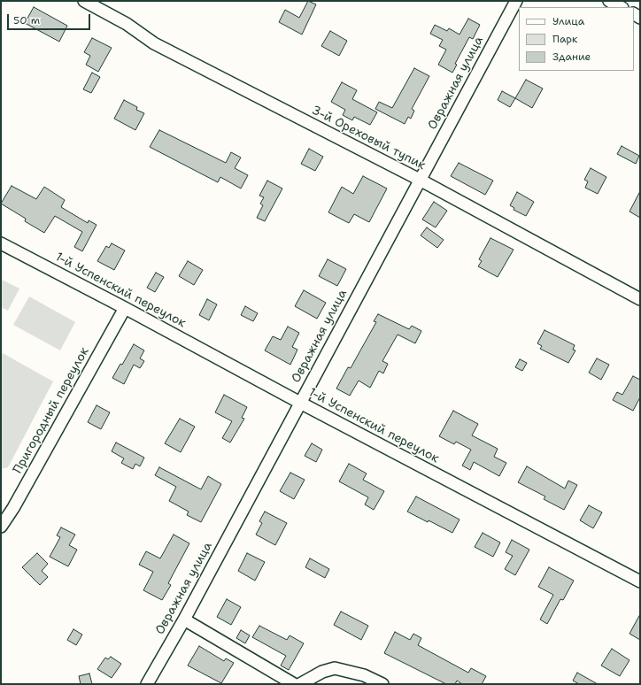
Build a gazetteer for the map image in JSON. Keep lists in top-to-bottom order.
{
  "streets": {
    "street": [
      "Овражная улица",
      "3-й Ореховый тупик",
      "1-й Успенский переулок",
      "Пригородный переулок"
    ]
  },
  "crossings": [
    ["Овражная улица", "3-й Ореховый тупик"],
    ["Овражная улица", "1-й Успенский переулок"],
    ["1-й Успенский переулок", "Пригородный переулок"]
  ],
  "legend": ["Улица", "Парк", "Здание"],
  "scale_bar": "50 m"
}
